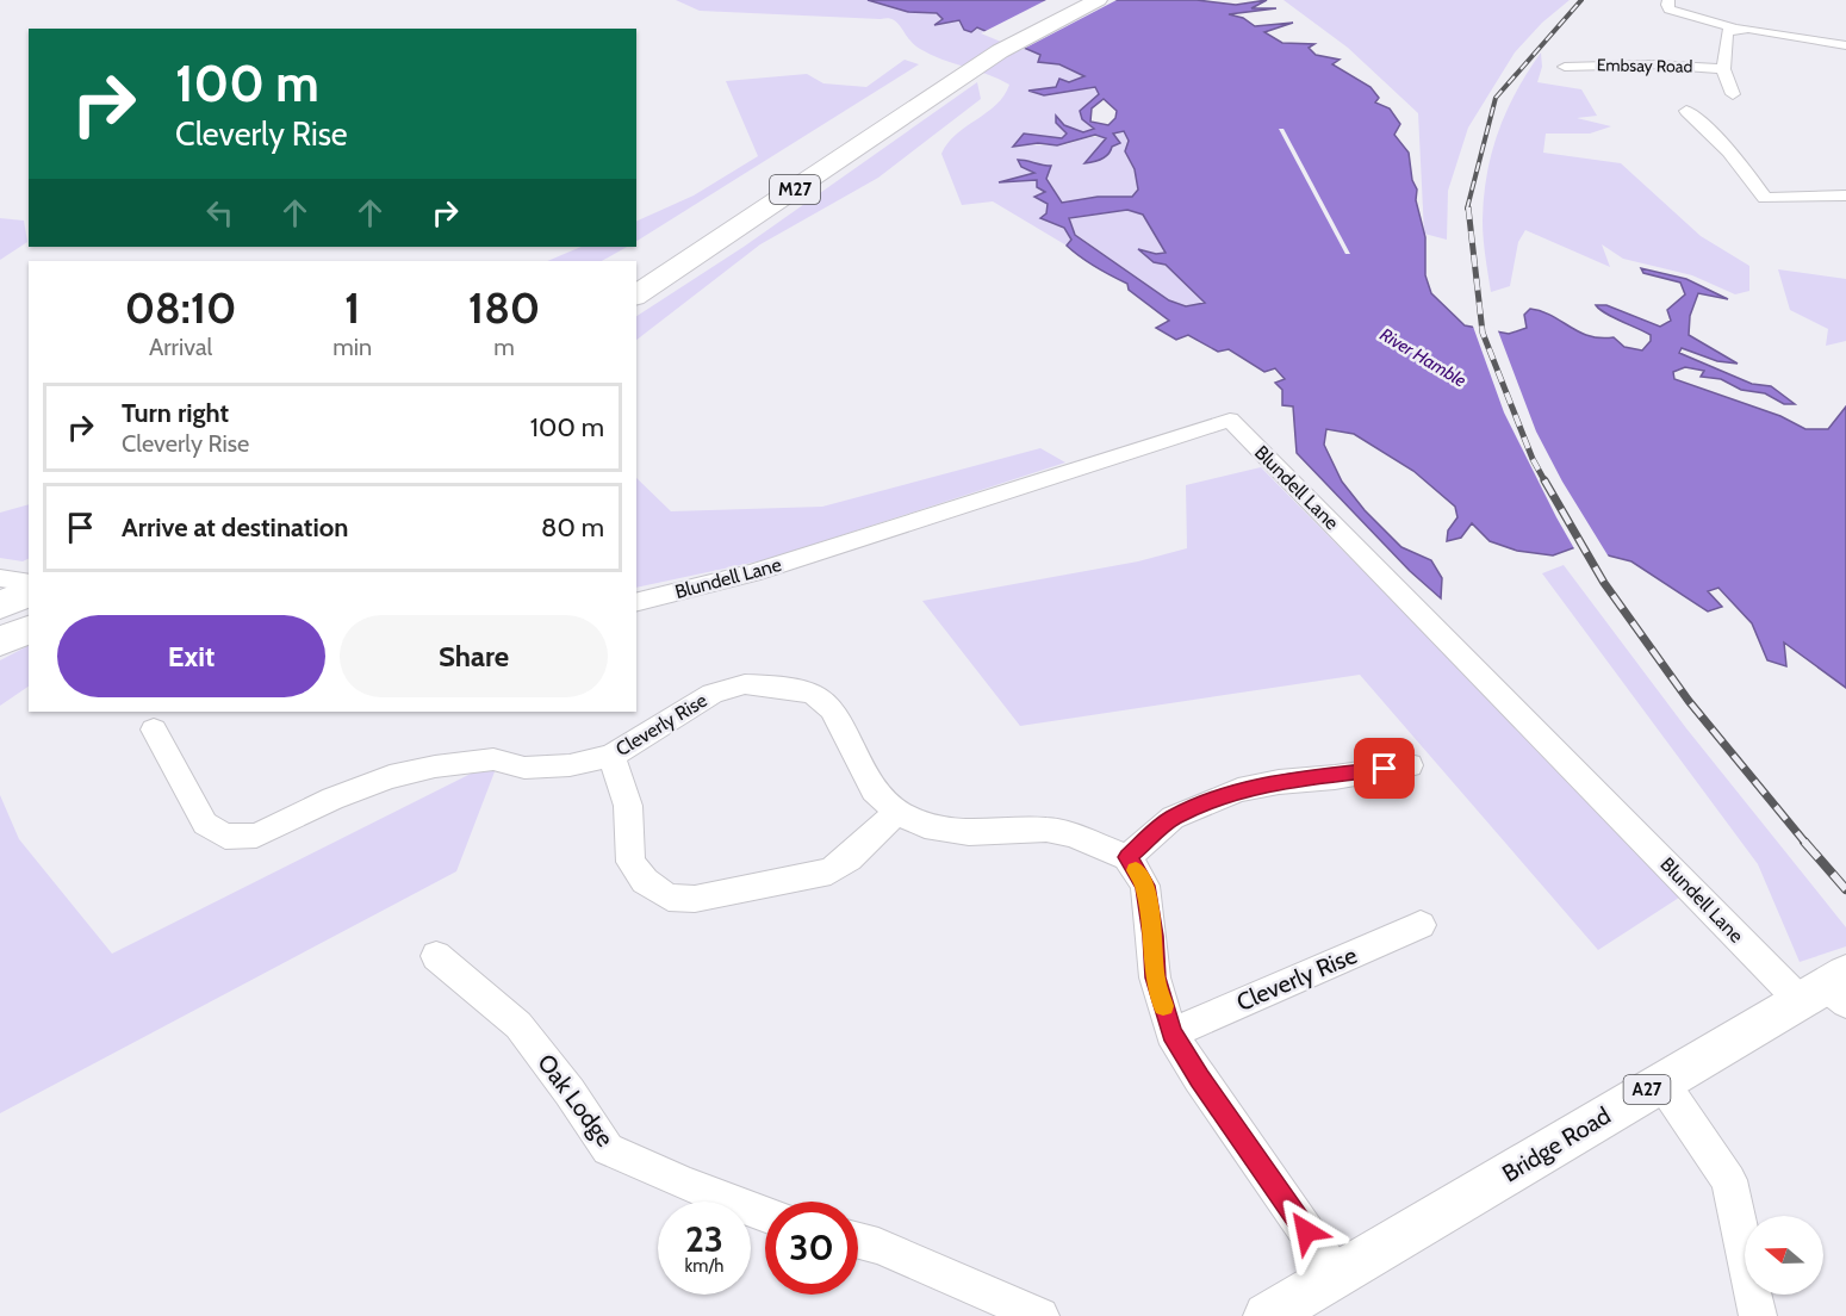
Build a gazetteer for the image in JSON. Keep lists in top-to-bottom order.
{
  "streets": {
    "highway": ["M27"],
    "main road": ["A27", "Bridge Road"],
    "street": [
      "Embsay Road",
      "Blundell Lane",
      "Cleverly Rise",
      "Oak Lodge"
    ]
  },
  "crossings": [
    ["Blundell Lane", "Bridge Road"]
  ],
  "water": ["River Hamble"],
  "north": "left",
  "page": {
    "turn": ["100 m", "Cleverly Rise"],
    "eta": [
      "08:10",
      "Arrival",
      "1",
      "min",
      "180",
      "m"
    ],
    "list": [
      {
        "name": "Turn right",
        "note": "Cleverly Rise",
        "value": "100 m"
      },
      {
        "name": "Arrive at destination",
        "value": "80 m"
      }
    ],
    "buttons": ["Exit", "Share"],
    "speed": "23 km/h",
    "limit": "30"
  }
}
